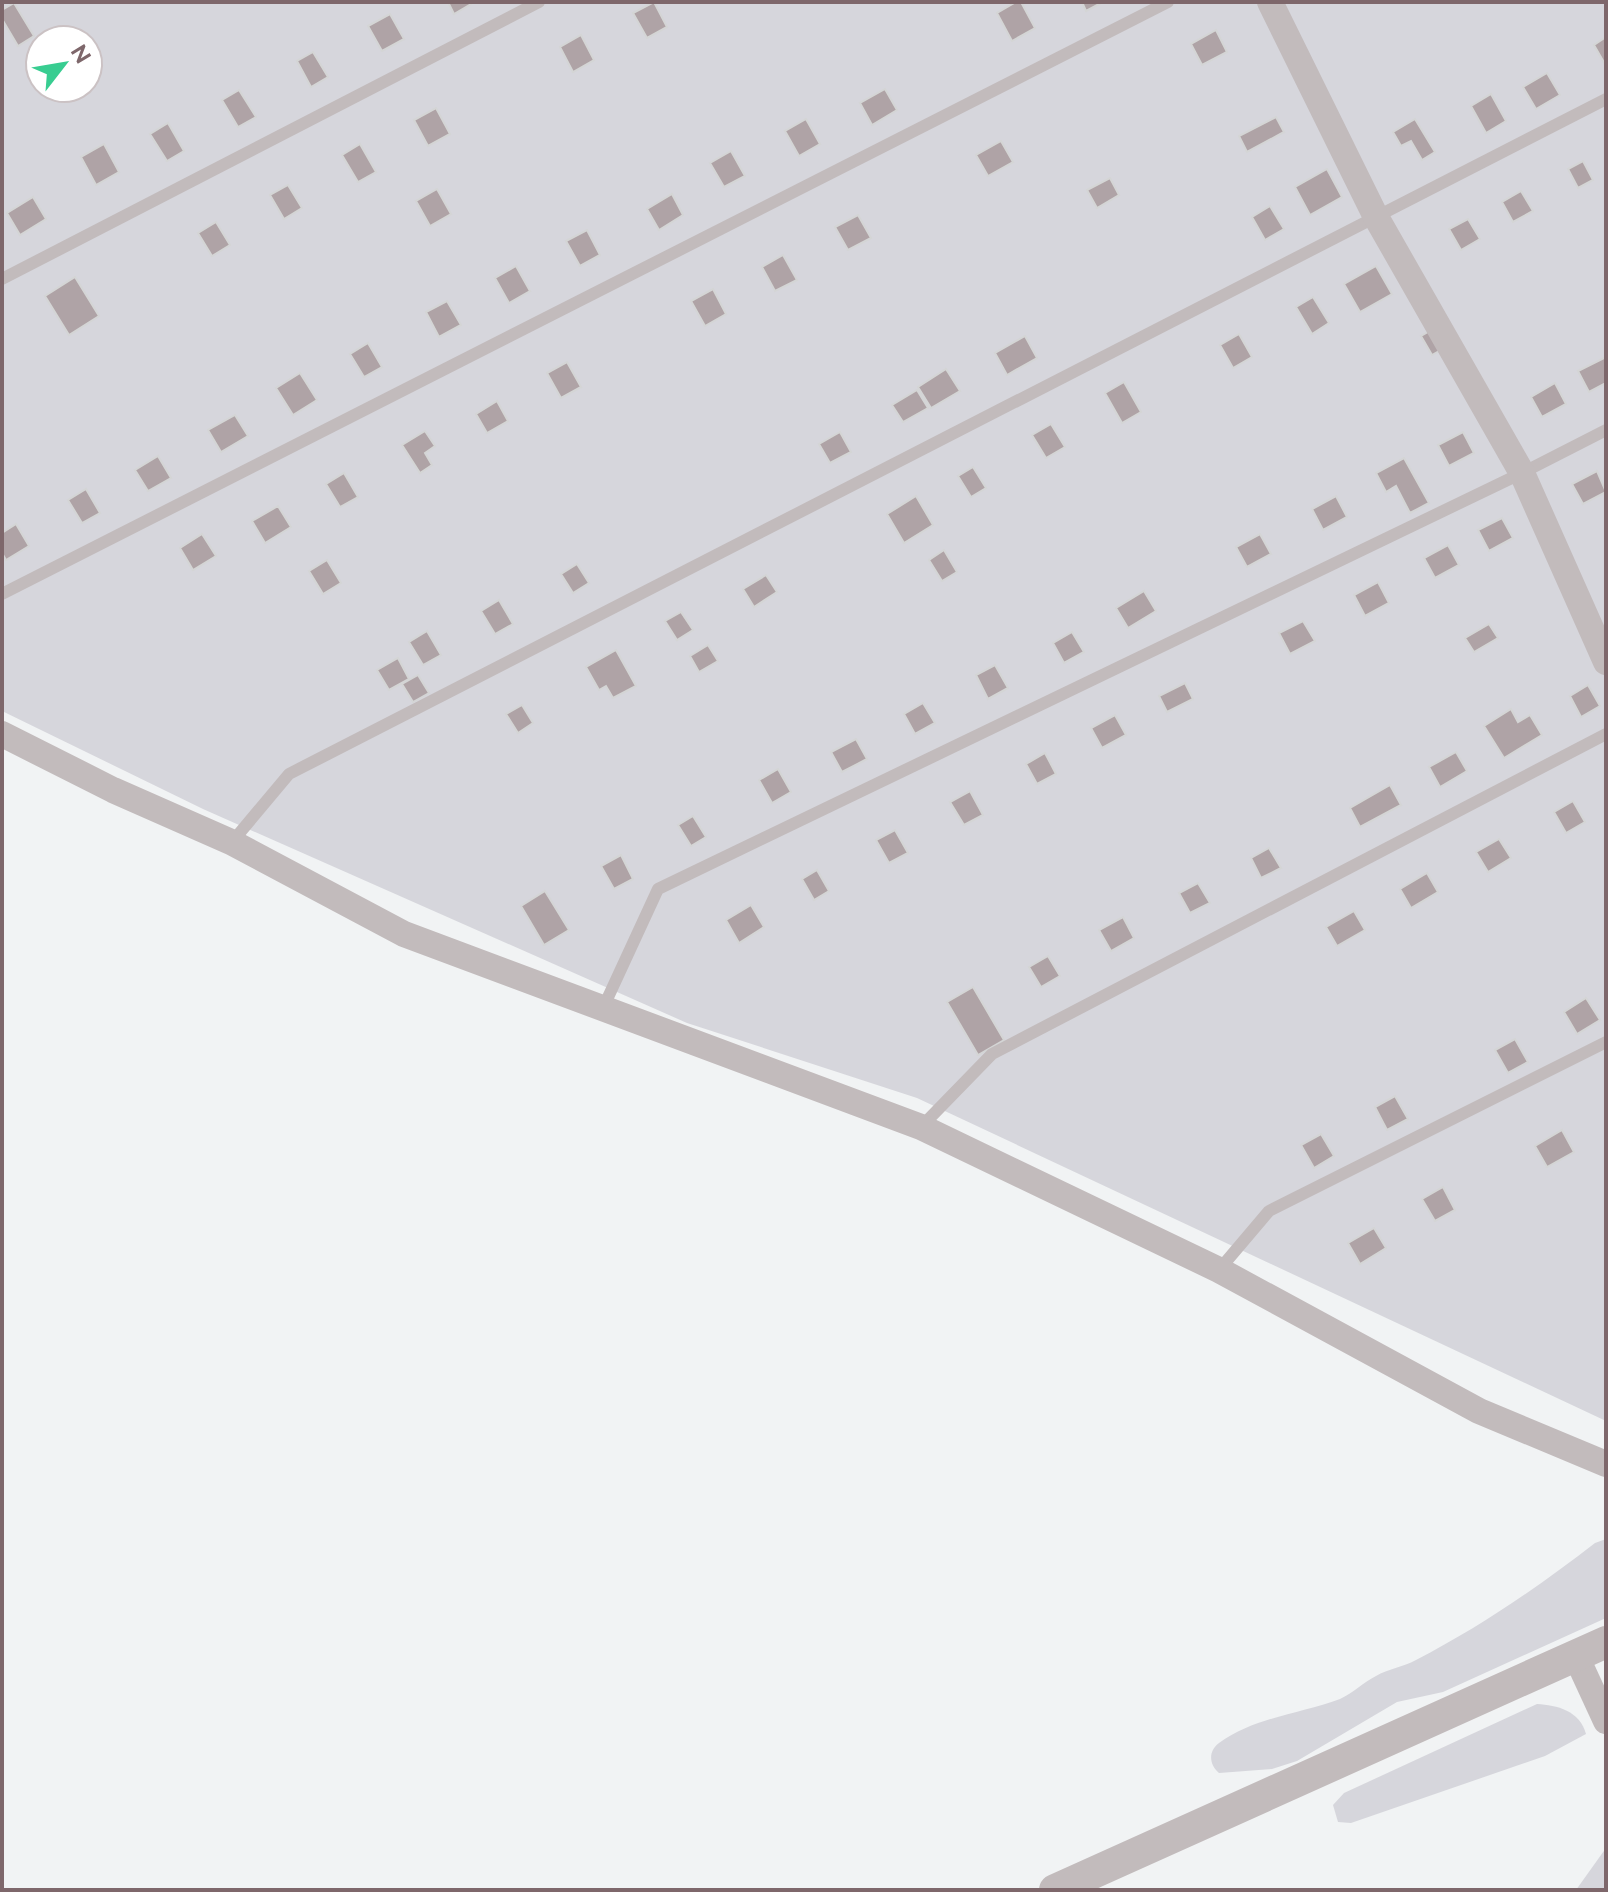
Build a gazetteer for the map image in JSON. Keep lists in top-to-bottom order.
{
  "north": "top right"
}
